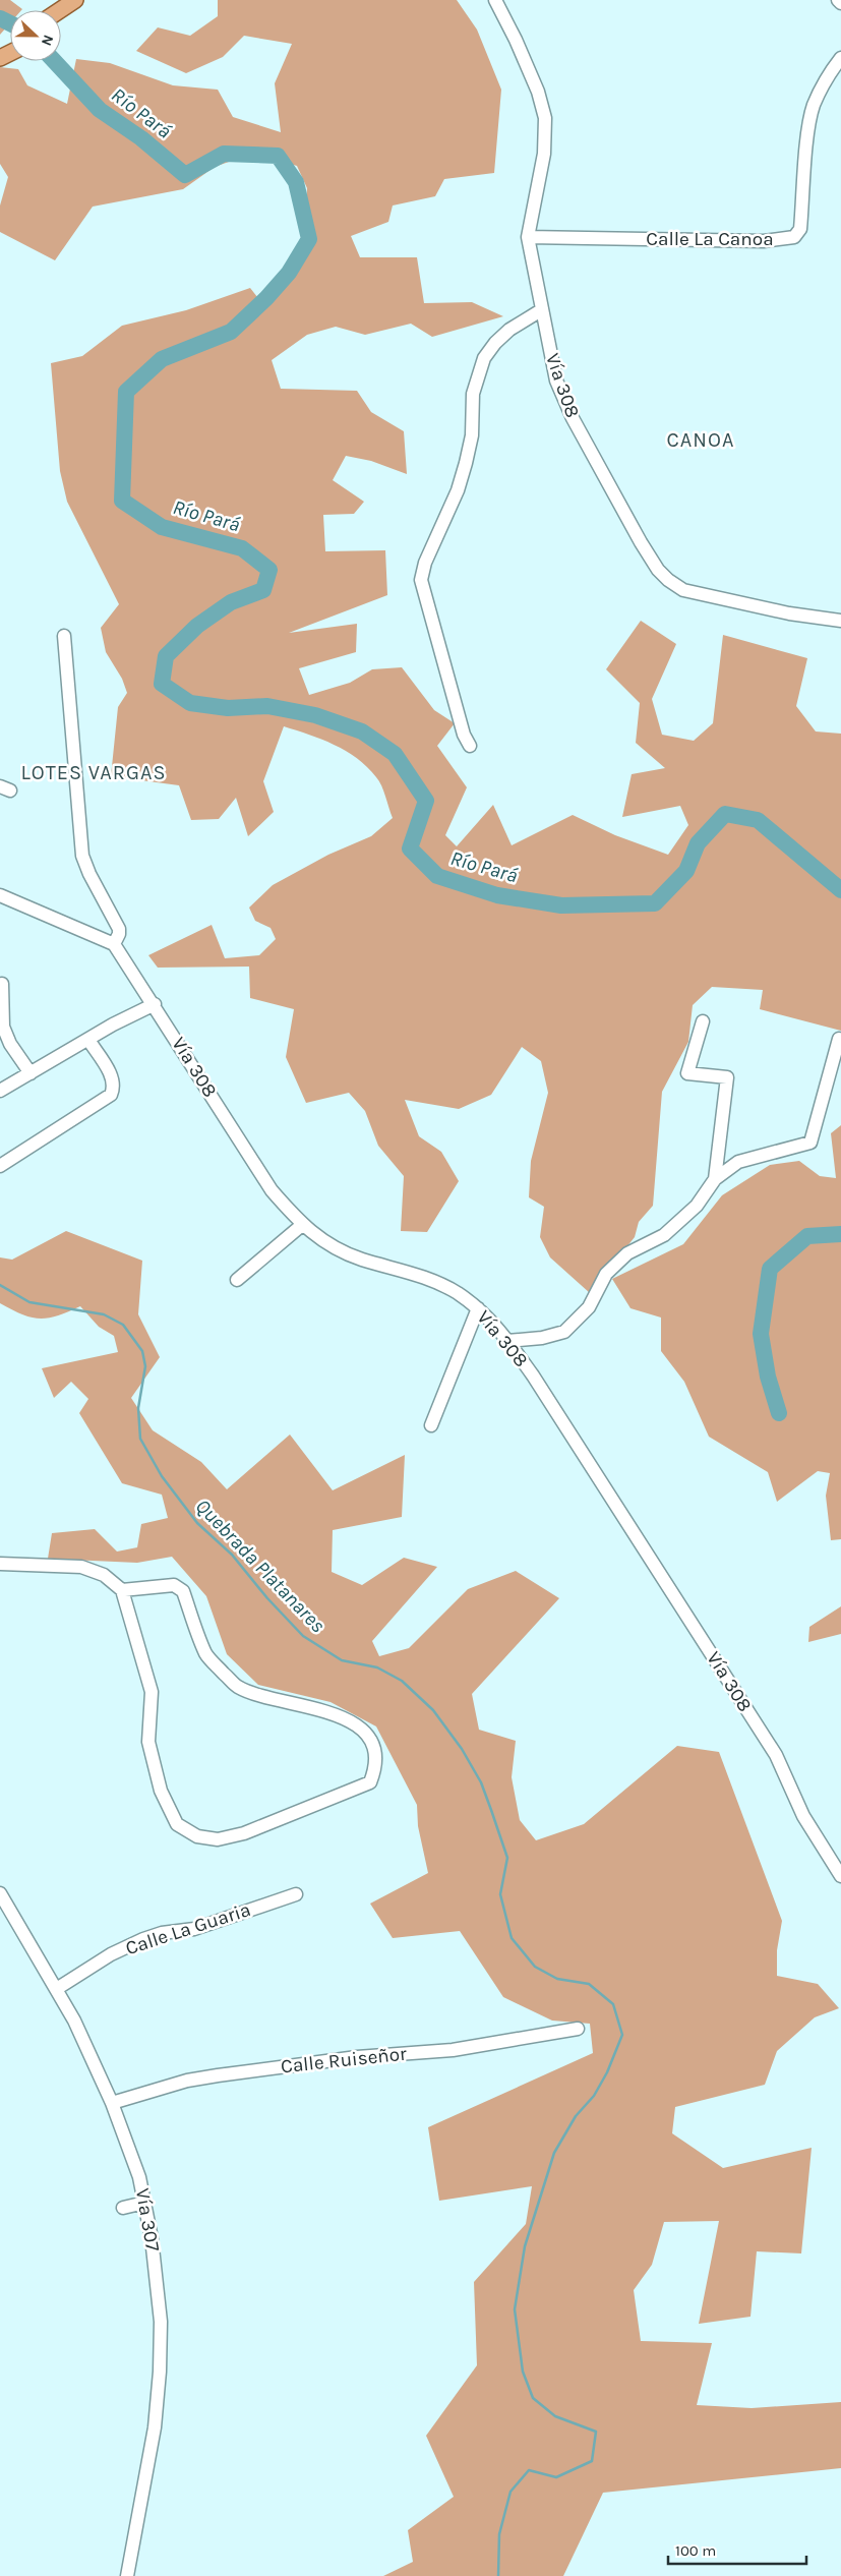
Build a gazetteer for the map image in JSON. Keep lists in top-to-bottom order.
{
  "streets": {
    "street": [
      "Calle La Canoa",
      "Vía 308",
      "Calle La Guaria",
      "Calle Ruiseñor",
      "Vía 307"
    ]
  },
  "crossings": [
    ["Calle La Canoa", "Vía 308"],
    ["Calle La Guaria", "Vía 307"],
    ["Calle Ruiseñor", "Vía 307"]
  ],
  "districts": ["CANOA", "LOTES VARGAS"],
  "water": ["Río Pará", "Quebrada Platanares"],
  "scale_bar": "100 m",
  "north": "right"
}
